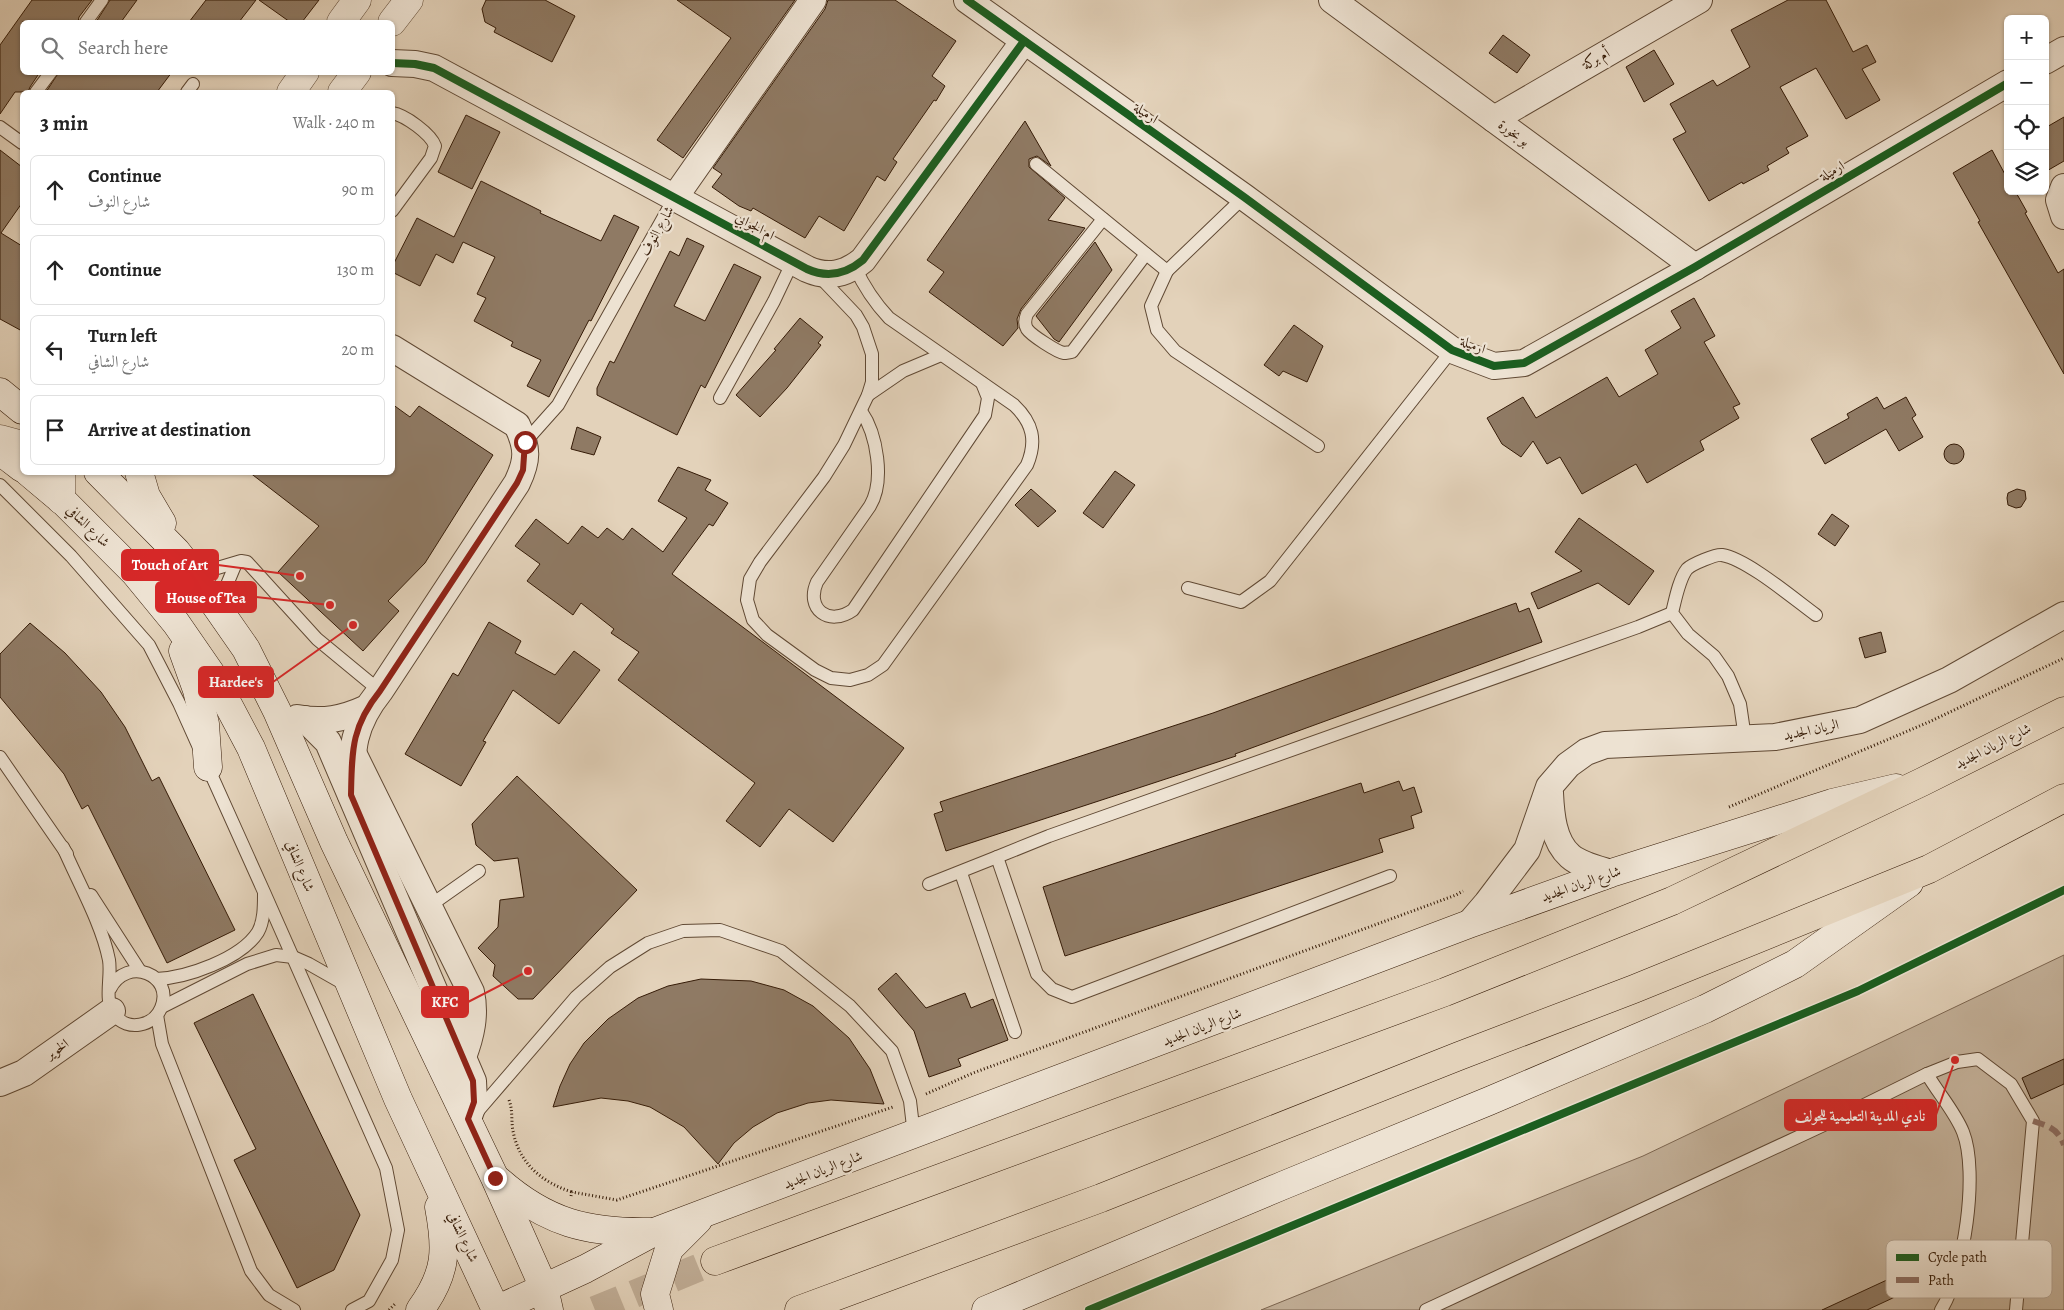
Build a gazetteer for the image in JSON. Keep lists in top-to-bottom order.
{
  "streets": {
    "highway": ["شارع الريان الجديد"],
    "main road": ["شارع الشافي"],
    "street": [
      "أم بركة",
      "ارميلة",
      "بو بخورة",
      "ام الجوابي",
      "شارع النوف",
      "الريان الجديد",
      "الخوير"
    ]
  },
  "crossings": [
    ["أم بركة", "بو بخورة"],
    ["ارميلة", "بو بخورة"],
    ["ام الجوابي", "شارع النوف"],
    ["شارع الشافي", "شارع الريان الجديد"],
    ["الريان الجديد", "شارع الريان الجديد"]
  ],
  "places": [
    "Touch of Art",
    "House of Tea",
    "Hardee's",
    "KFC",
    "نادي المدينة التعليمية للجولف"
  ],
  "legend": ["Cycle path", "Path"],
  "page": {
    "map_buttons": ["+", "−"],
    "search": "Search here",
    "heading": ["3 min", "Walk · 240 m"],
    "list": [
      ["Continue", "شارع النوف", "90 m"],
      ["Continue", "130 m"],
      ["Turn left", "شارع الشافي", "20 m"],
      "Arrive at destination"
    ]
  }
}
